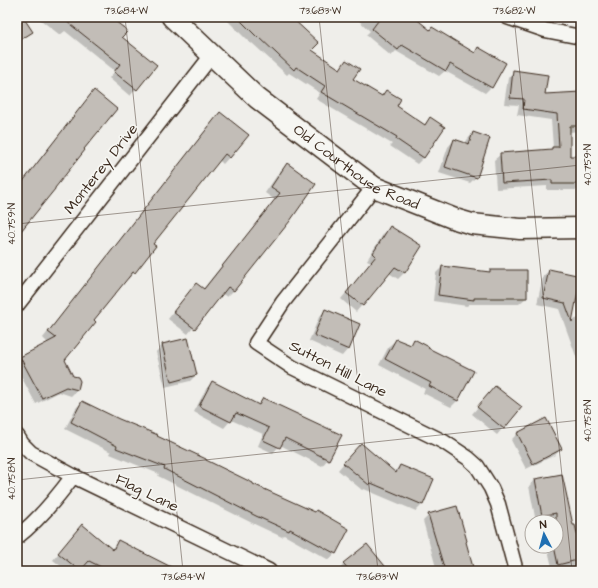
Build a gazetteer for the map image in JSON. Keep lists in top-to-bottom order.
{
  "streets": {
    "street": [
      "Old Courthouse Road",
      "Monterey Drive",
      "Sutton Hill Lane",
      "Flag Lane"
    ]
  },
  "crossings": [
    ["Old Courthouse Road", "Monterey Drive"],
    ["Old Courthouse Road", "Sutton Hill Lane"]
  ],
  "north": "top",
  "coordinates": [
    "73.684°W",
    "73.683°W",
    "73.682°W",
    "40.759°N",
    "40.758°N"
  ]
}
